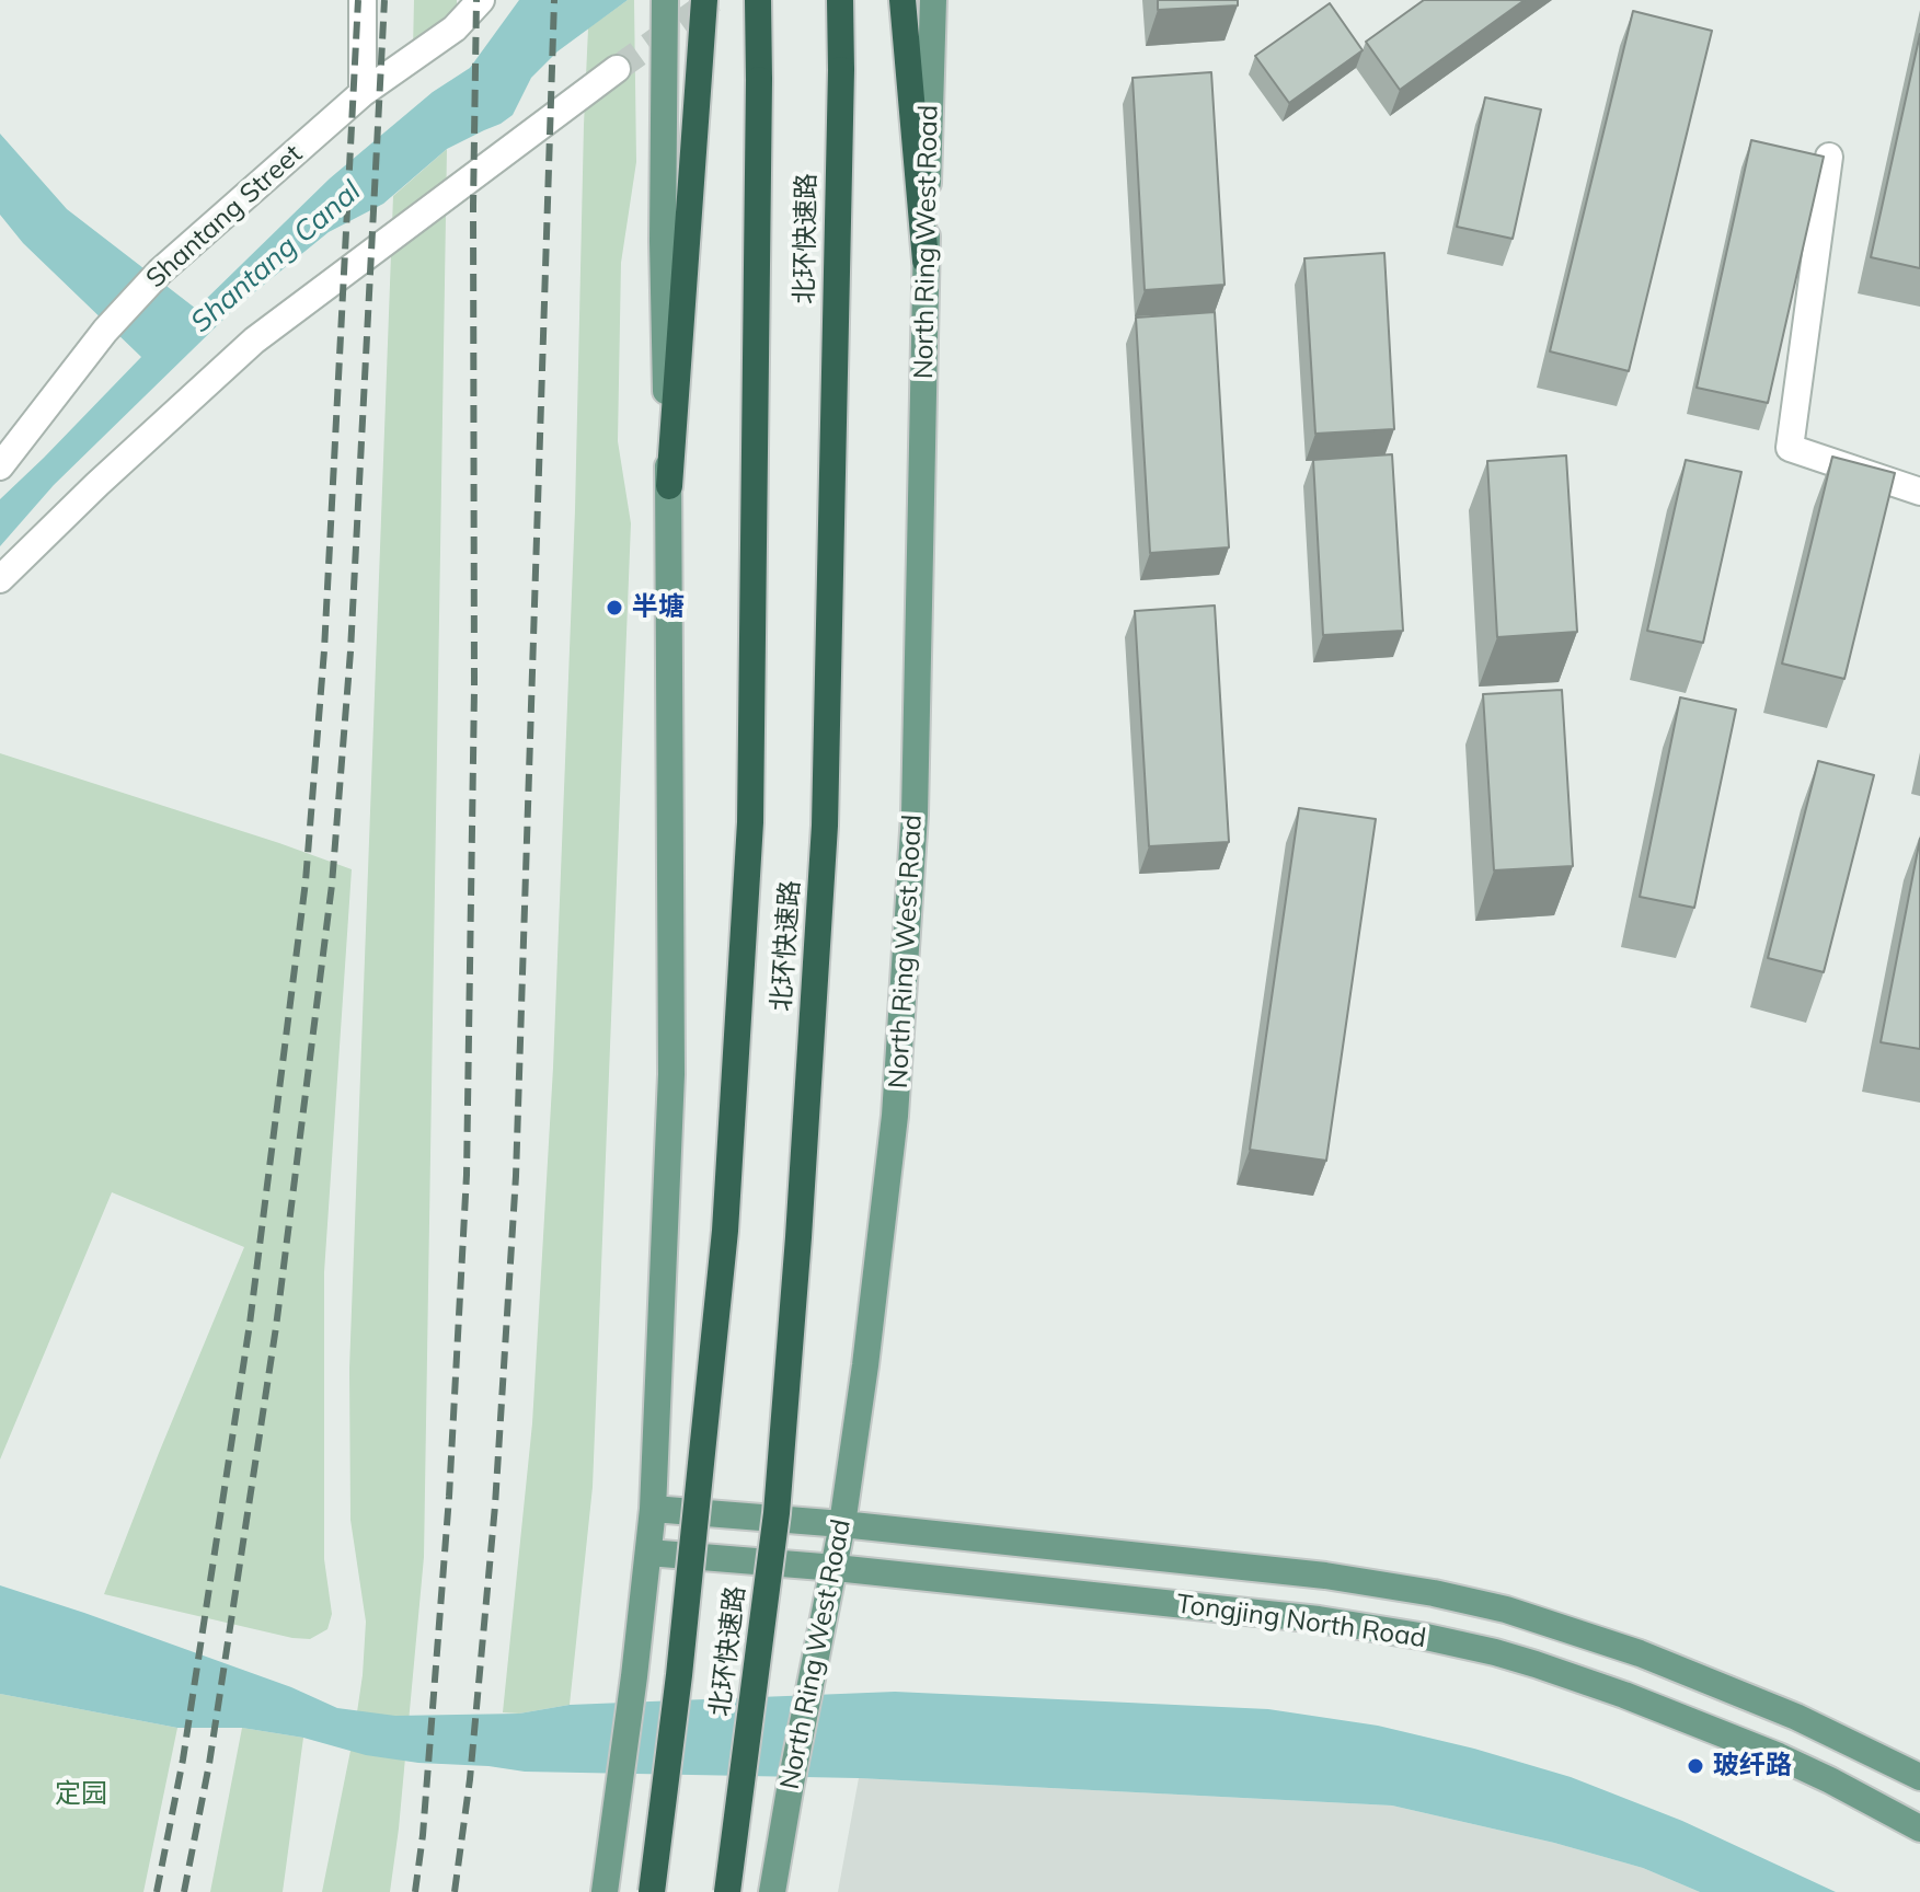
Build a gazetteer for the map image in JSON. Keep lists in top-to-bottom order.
{
  "streets": {
    "highway": ["北环快速路"],
    "main road": ["North Ring West Road", "Tongjing North Road"],
    "street": ["Shantang Street"]
  },
  "crossings": [
    ["North Ring West Road", "Tongjing North Road"]
  ],
  "water": ["Shantang Canal"],
  "parks": ["定园"],
  "places": ["半塘", "玻纤路"]
}
